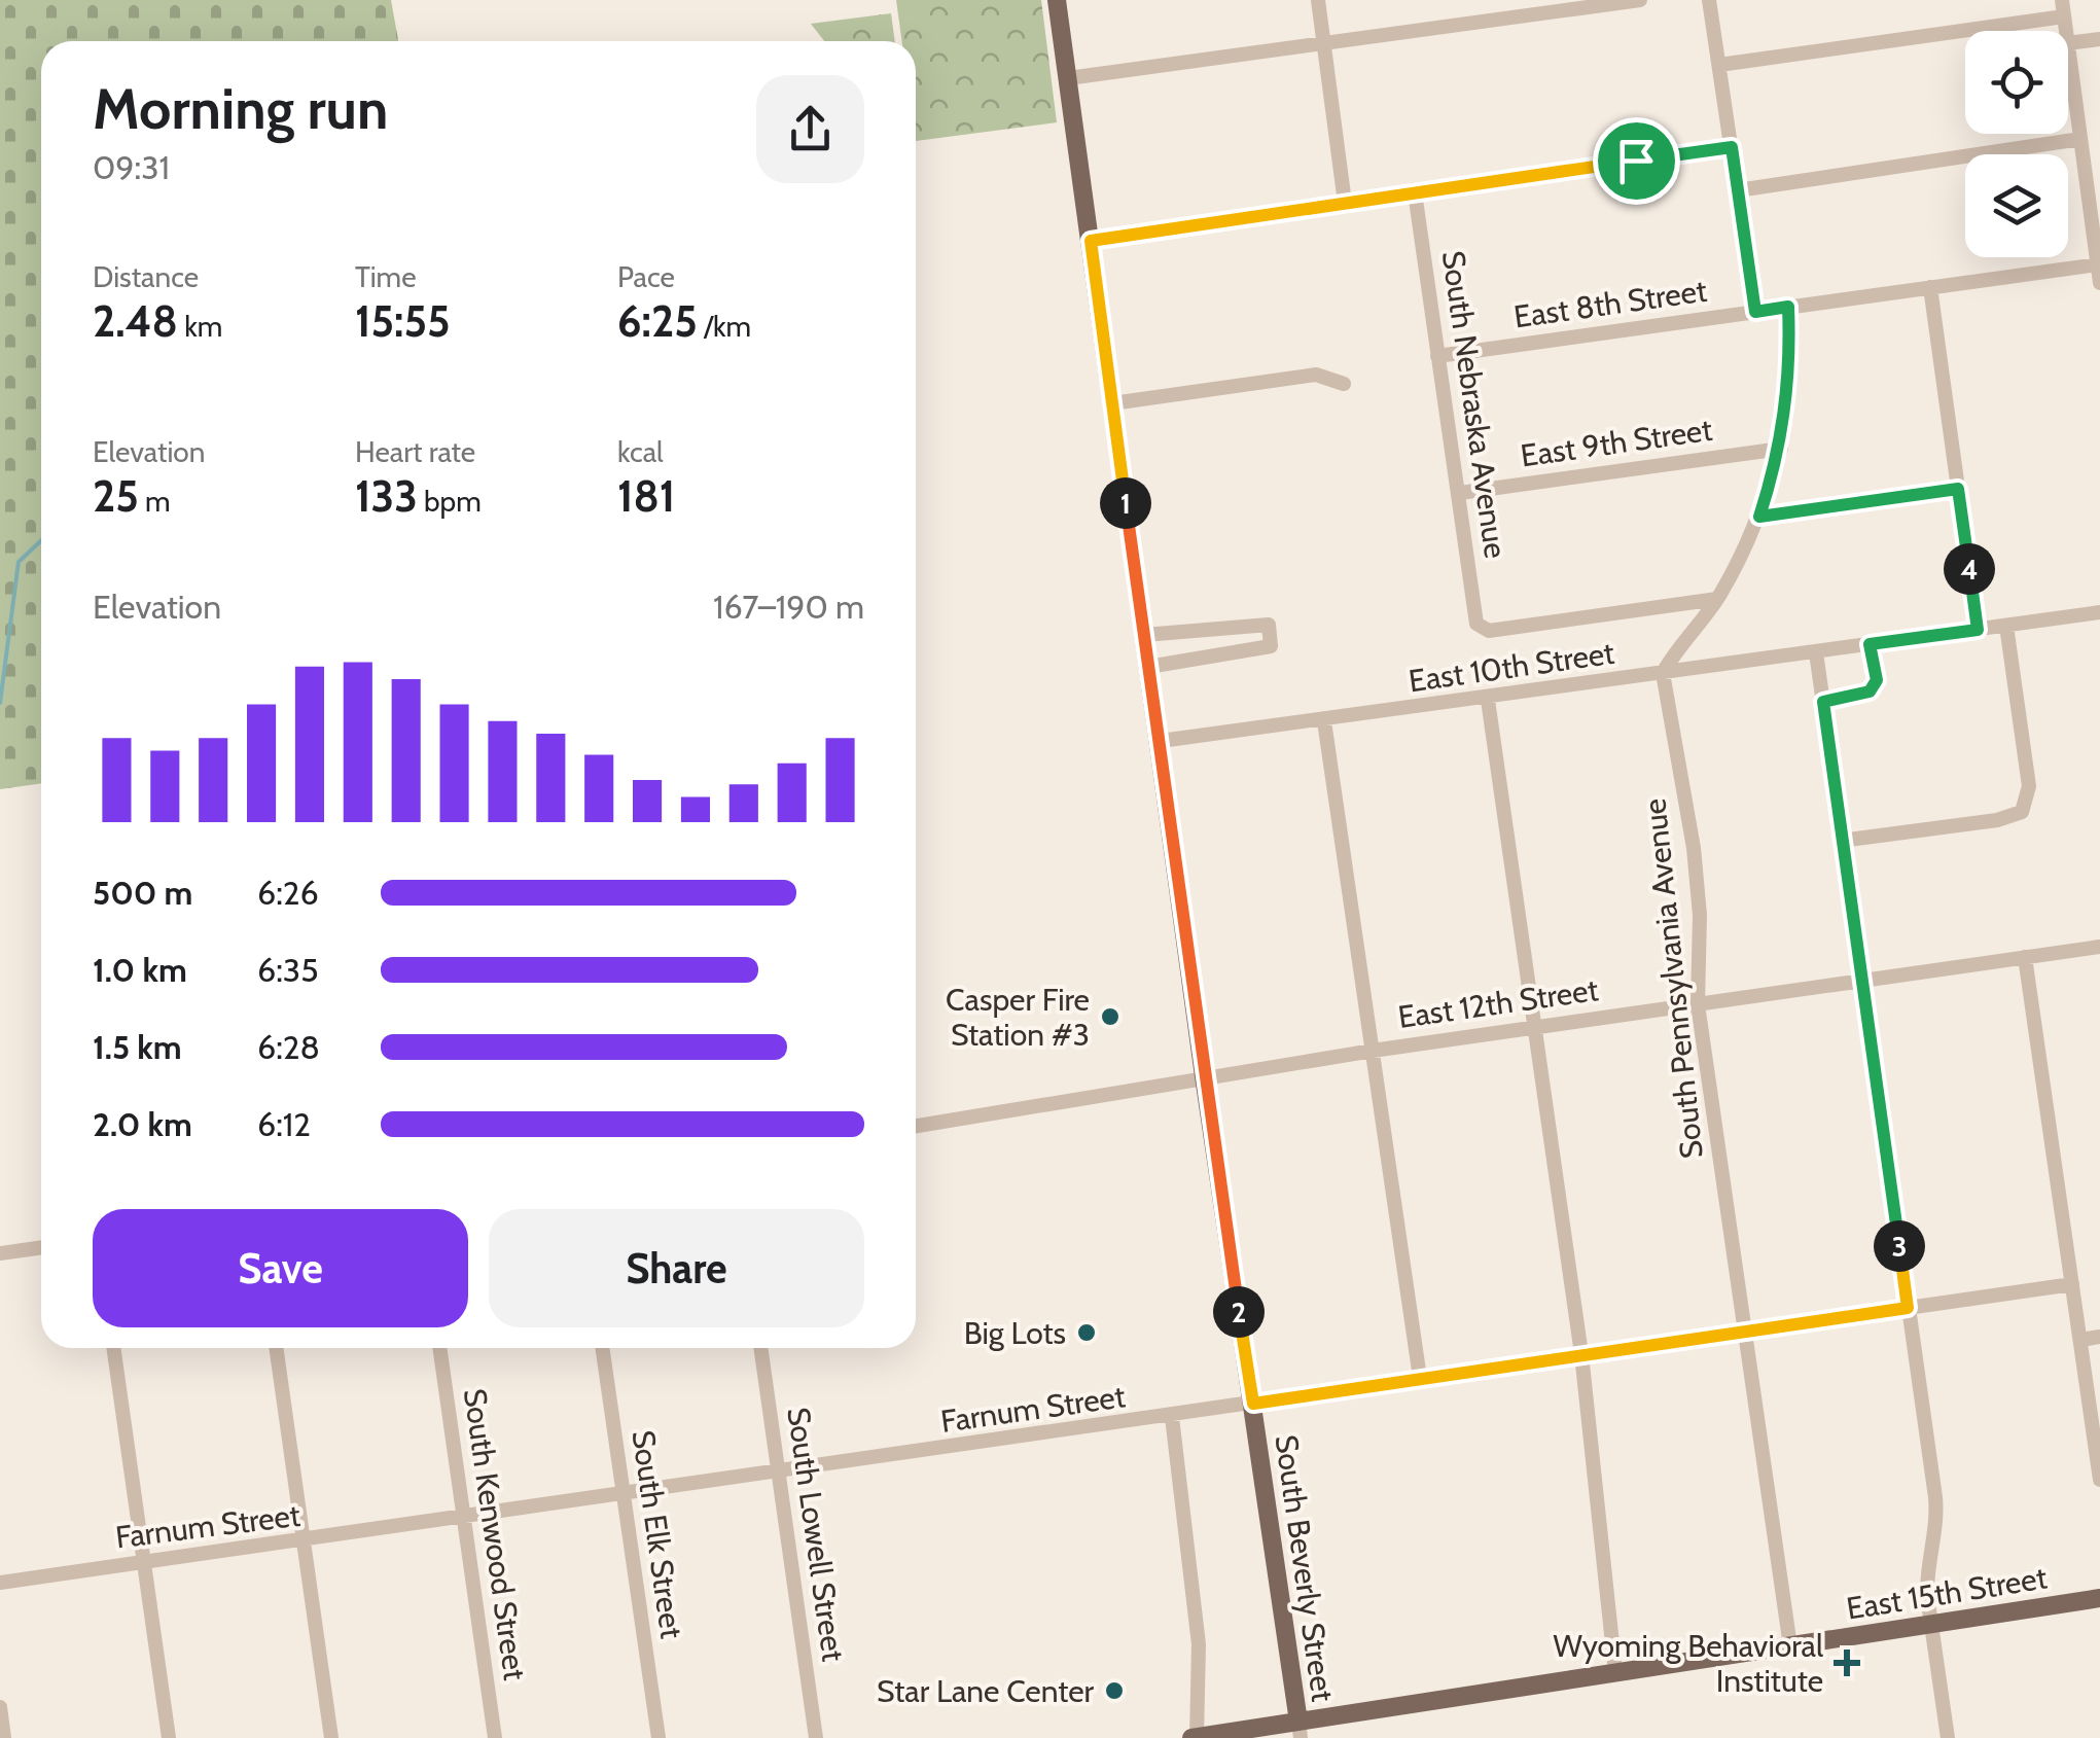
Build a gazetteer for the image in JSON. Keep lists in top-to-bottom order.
{
  "streets": {
    "main road": ["South Beverly Street", "East 15th Street"],
    "street": [
      "East 8th Street",
      "South Nebraska Avenue",
      "East 9th Street",
      "East 10th Street",
      "South Pennsylvania Avenue",
      "East 12th Street",
      "Farnum Street",
      "South Kenwood Street",
      "South Elk Street",
      "South Lowell Street"
    ]
  },
  "crossings": [
    ["East 8th Street", "South Nebraska Avenue"],
    ["South Nebraska Avenue", "East 9th Street"],
    ["East 10th Street", "South Pennsylvania Avenue"],
    ["East 10th Street", "South Beverly Street"],
    ["South Pennsylvania Avenue", "East 12th Street"],
    ["South Pennsylvania Avenue", "Farnum Street"],
    ["South Pennsylvania Avenue", "East 15th Street"],
    ["East 12th Street", "South Beverly Street"],
    ["Farnum Street", "South Kenwood Street"],
    ["Farnum Street", "South Elk Street"],
    ["Farnum Street", "South Lowell Street"],
    ["Farnum Street", "South Beverly Street"],
    ["South Beverly Street", "East 15th Street"]
  ],
  "places": {
    "other": ["Casper Fire Station #3", "Big Lots", "Star Lane Center"],
    "health": ["Wyoming Behavioral Institute"]
  },
  "page": {
    "heading": ["Morning run", "09:31"],
    "stats": [
      ["Distance", "2.48 km"],
      ["Time", "15:55"],
      ["Pace", "6:25 /km"],
      ["Elevation", "25 m"],
      ["Heart rate", "133 bpm"],
      ["kcal", "181"]
    ],
    "pins": [
      "1",
      "4",
      "3",
      "2"
    ],
    "chart": ["Elevation", "167–190 m"],
    "list": [
      {
        "name": "500 m",
        "note": "6:26"
      },
      {
        "name": "1.0 km",
        "note": "6:35"
      },
      {
        "name": "1.5 km",
        "note": "6:28"
      },
      {
        "name": "2.0 km",
        "note": "6:12"
      }
    ],
    "buttons": ["Save", "Share"]
  }
}
